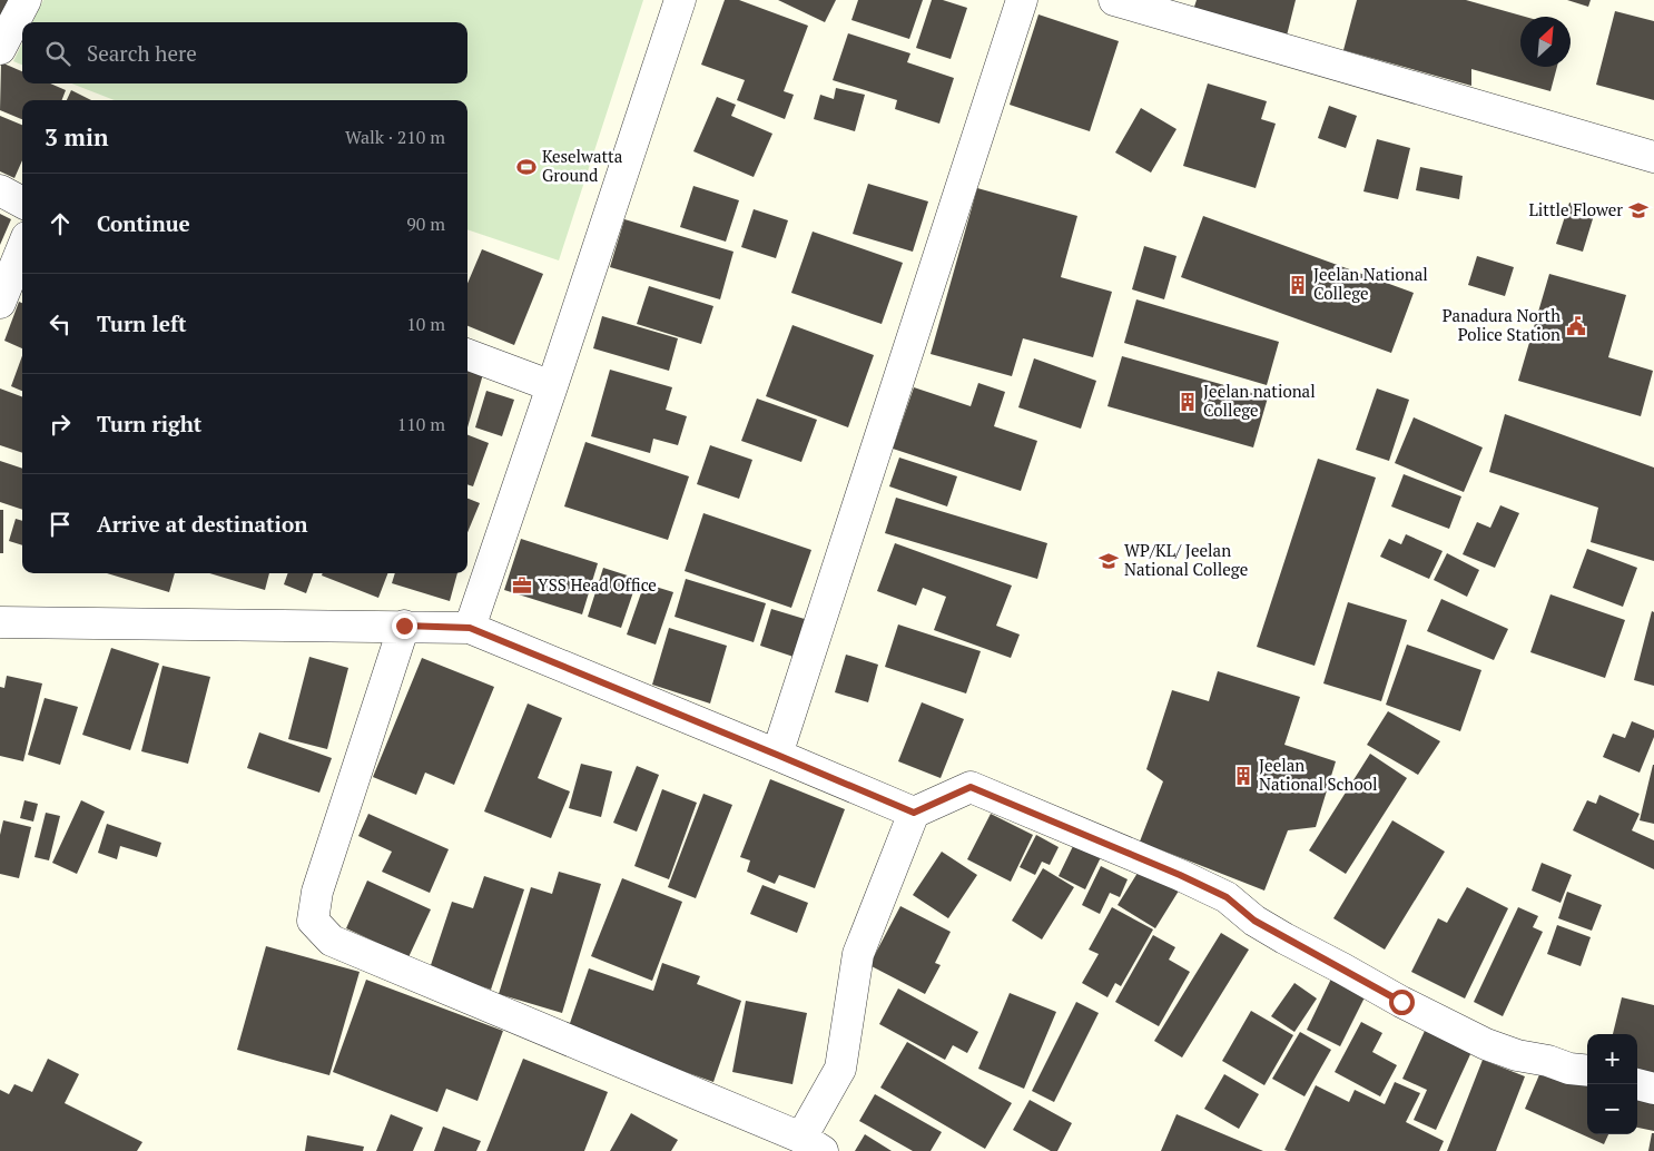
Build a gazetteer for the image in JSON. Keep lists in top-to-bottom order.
{
  "places": {
    "sports": ["Keselwatta Ground"],
    "school or university": ["Little Flower", "WP/KL/ Jeelan National College"],
    "building": ["Jeelan National College", "Jeelan national College", "Jeelan National School"],
    "public building": ["Panadura North Police Station"],
    "office": ["YSS Head Office"]
  },
  "north": "top right",
  "page": {
    "search": "Search here",
    "heading": ["3 min", "Walk · 210 m"],
    "list": [
      ["Continue", "90 m"],
      ["Turn left", "10 m"],
      ["Turn right", "110 m"],
      "Arrive at destination"
    ],
    "map_buttons": ["+", "−"]
  }
}
